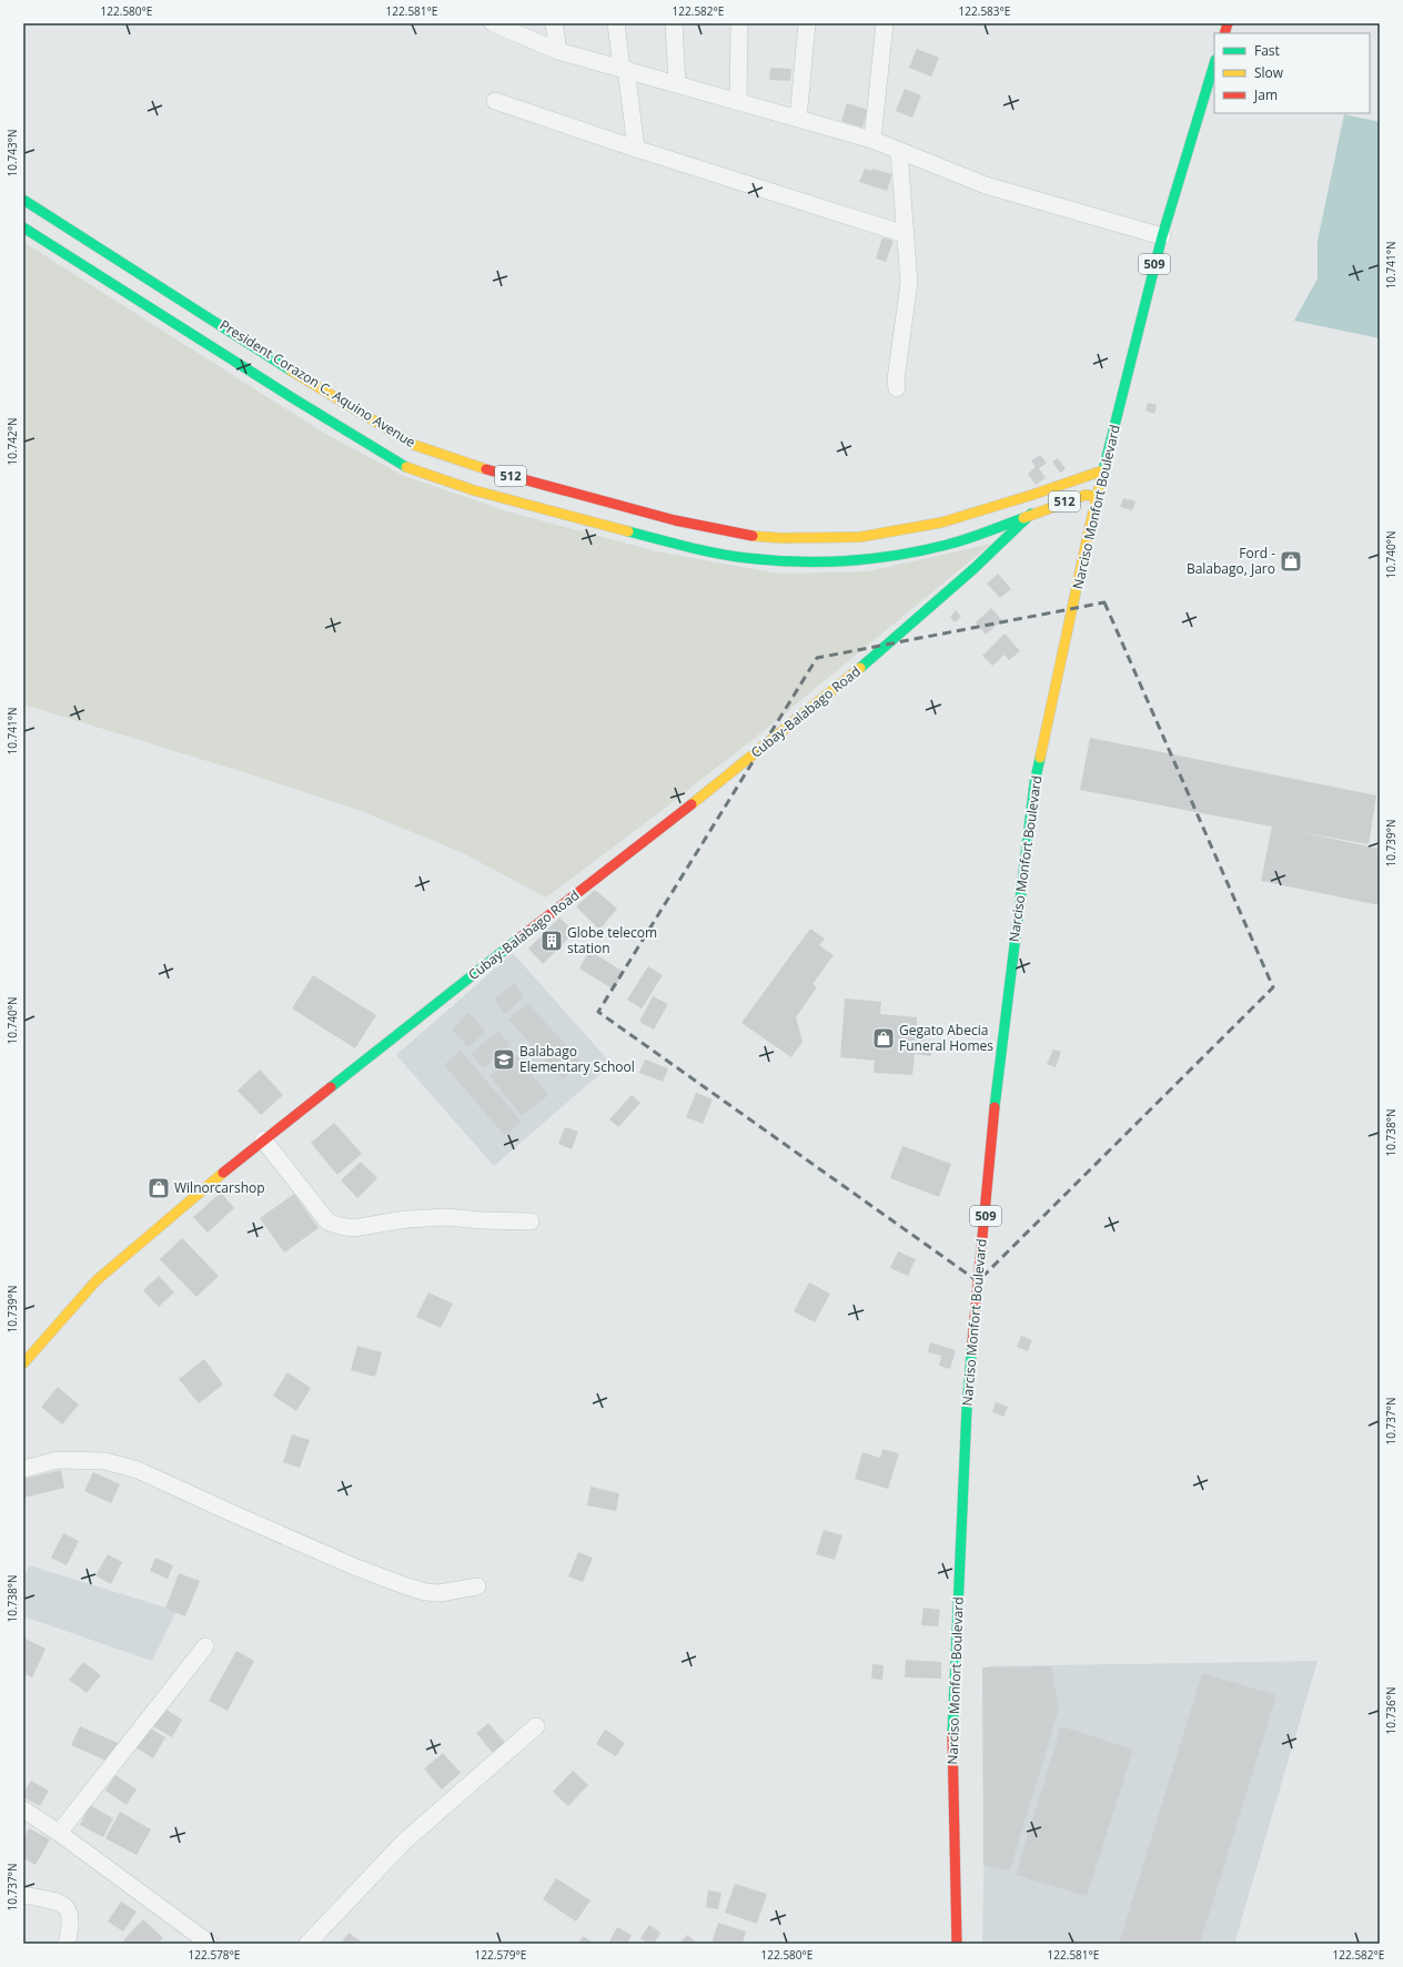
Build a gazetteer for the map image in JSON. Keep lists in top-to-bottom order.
{
  "streets": {
    "main road": [
      "509",
      "President Corazon C. Aquino Avenue",
      "512",
      "Narciso Monfort Boulevard",
      "Cubay-Balabago Road"
    ]
  },
  "crossings": [
    ["President Corazon C. Aquino Avenue", "Narciso Monfort Boulevard"],
    ["President Corazon C. Aquino Avenue", "Cubay-Balabago Road"]
  ],
  "places": {
    "shop": ["Ford - Balabago, Jaro", "Gegato Abecia Funeral Homes", "Wilnorcarshop"],
    "building": ["Globe telecom station"],
    "school or university": ["Balabago Elementary School"]
  },
  "legend": ["Fast", "Slow", "Jam"],
  "coordinates": [
    "122.580°E",
    "122.581°E",
    "122.582°E",
    "122.583°E",
    "10.743°N",
    "10.741°N",
    "10.742°N",
    "10.740°N",
    "10.739°N",
    "10.738°N",
    "10.737°N",
    "10.736°N",
    "122.578°E",
    "122.579°E"
  ]
}
